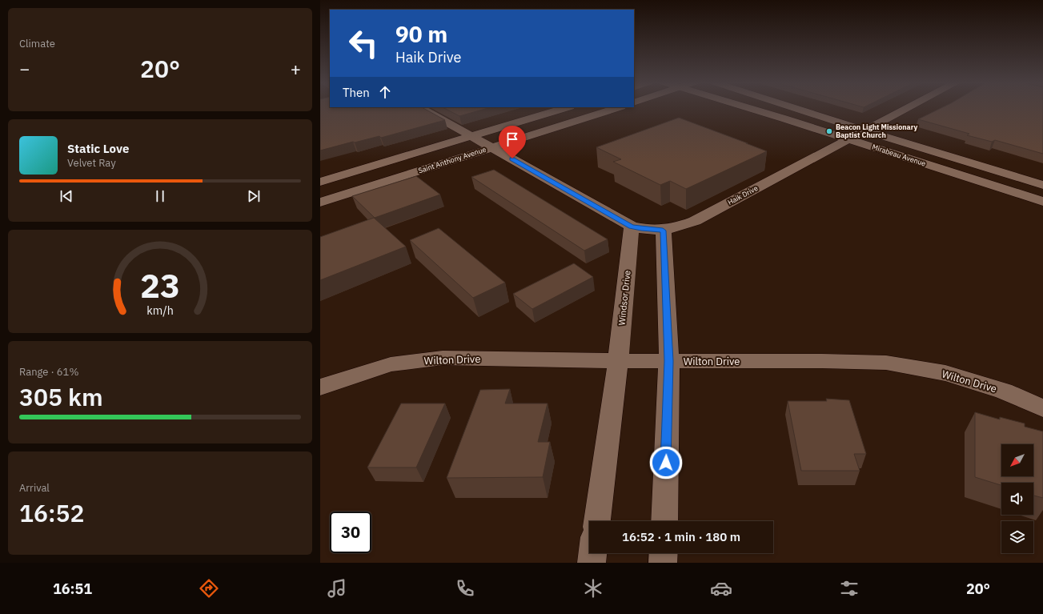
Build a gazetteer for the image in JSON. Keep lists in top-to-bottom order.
{
  "streets": {
    "street": [
      "Mirabeau Avenue",
      "Saint Anthony Avenue",
      "Haik Drive",
      "Windsor Drive",
      "Wilton Drive"
    ]
  },
  "crossings": [
    ["Mirabeau Avenue", "Haik Drive"],
    ["Haik Drive", "Windsor Drive"],
    ["Windsor Drive", "Wilton Drive"]
  ],
  "places": ["Beacon Light Missionary Baptist Church"],
  "north": "bottom left",
  "page": {
    "tile": [
      "Climate",
      ["Range · 61%", "305 km"],
      ["Arrival", "16:52"]
    ],
    "turn": ["90 m", "Haik Drive"],
    "heat": ["−", "20°", "+"],
    "then": "Then",
    "song": ["Static Love", "Velvet Ray"],
    "limit": "30",
    "trip": "16:52 · 1 min · 180 m",
    "tabs": ["16:51", "20°"],
    "gauge": ["23", "km/h"]
  }
}
